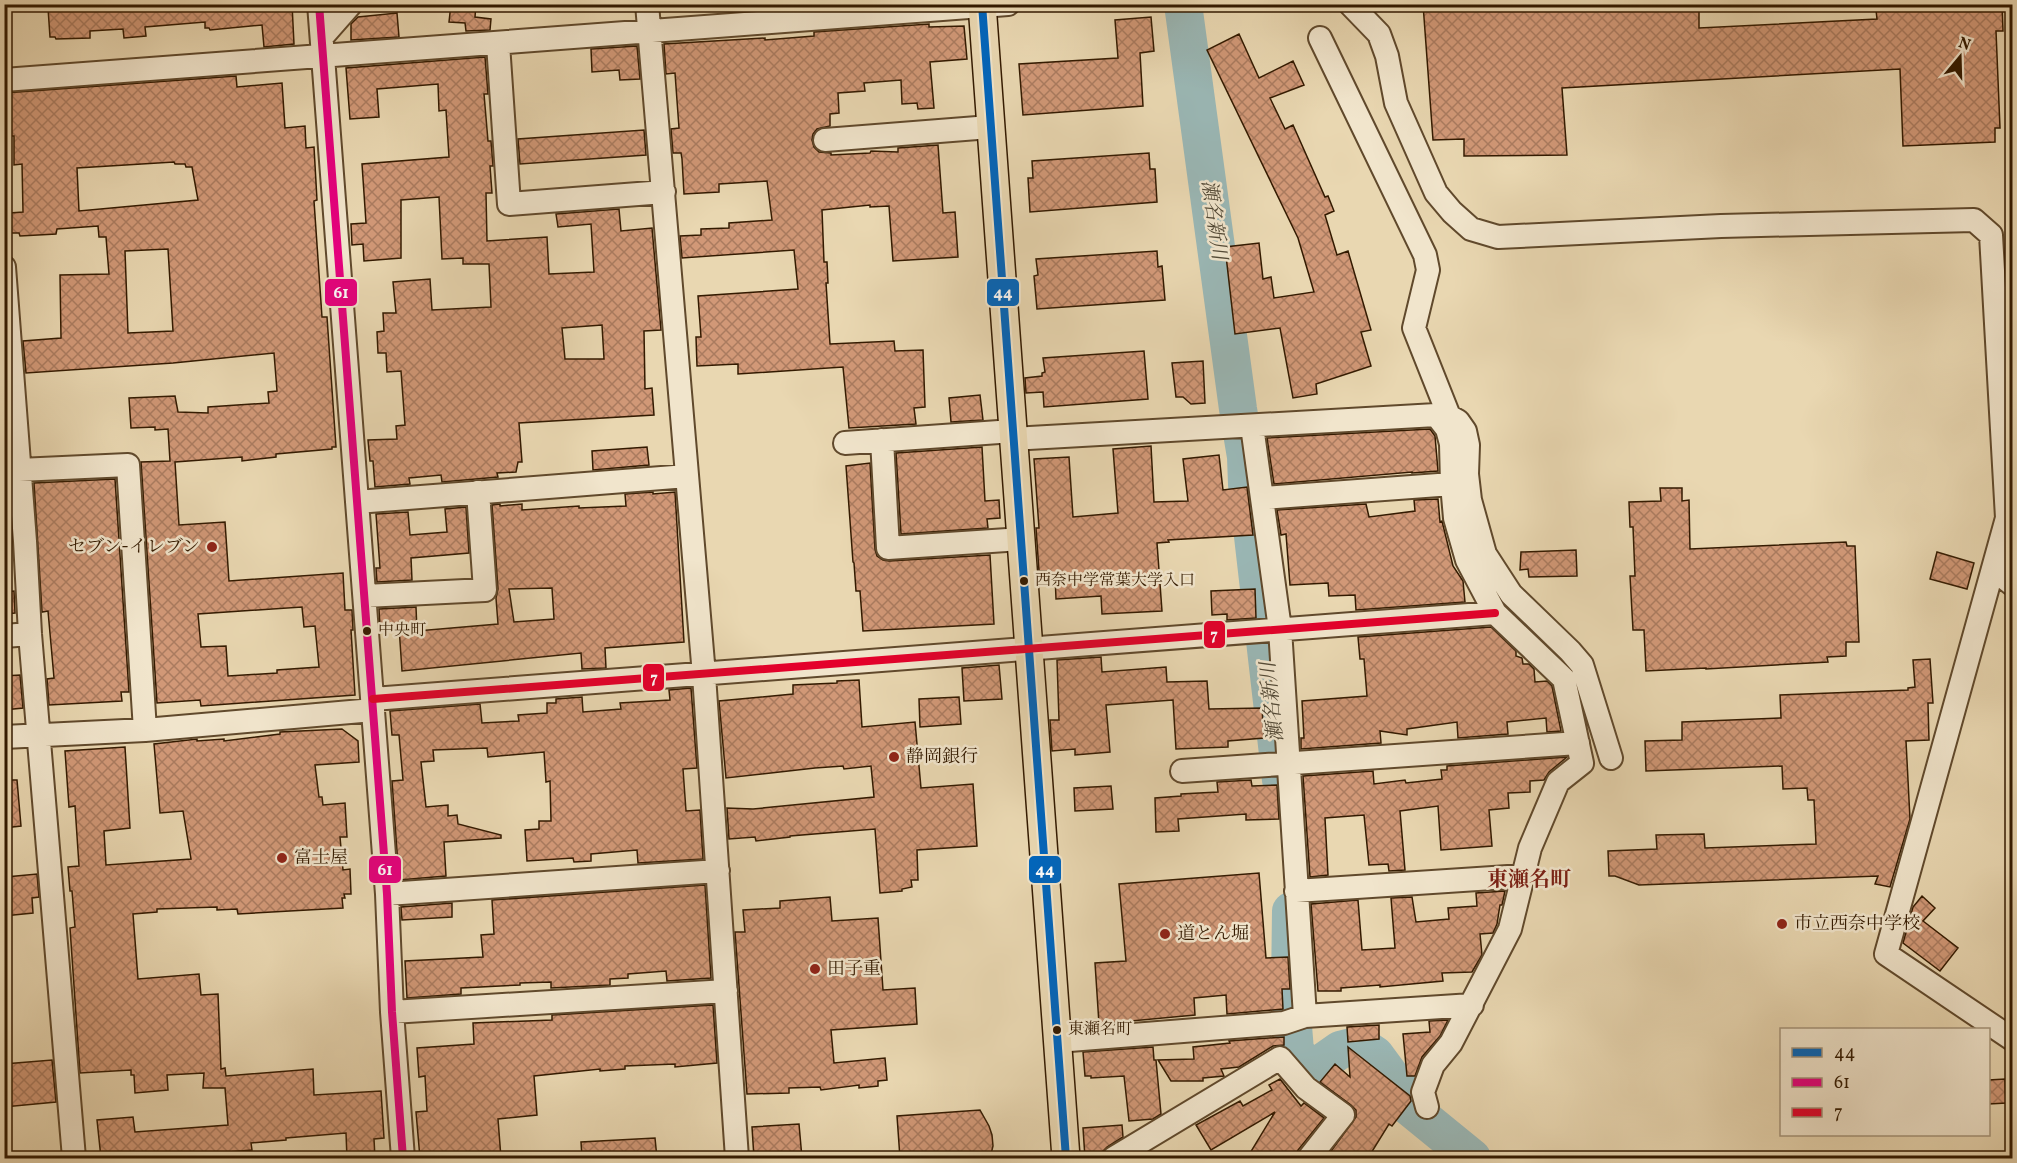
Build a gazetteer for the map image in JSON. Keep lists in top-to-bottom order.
{
  "districts": ["東瀬名町"],
  "water": ["瀬名新川"],
  "places": [
    "セブン-イレブン",
    "西奈中学常葉大学入口",
    "中央町",
    "静岡銀行",
    "富士屋",
    "市立西奈中学校",
    "道とん堀",
    "田子重",
    "東瀬名町"
  ],
  "lines": ["transit line 44", "transit line 61", "transit line 7"],
  "legend": ["44", "61", "7"],
  "north": "top"
}
